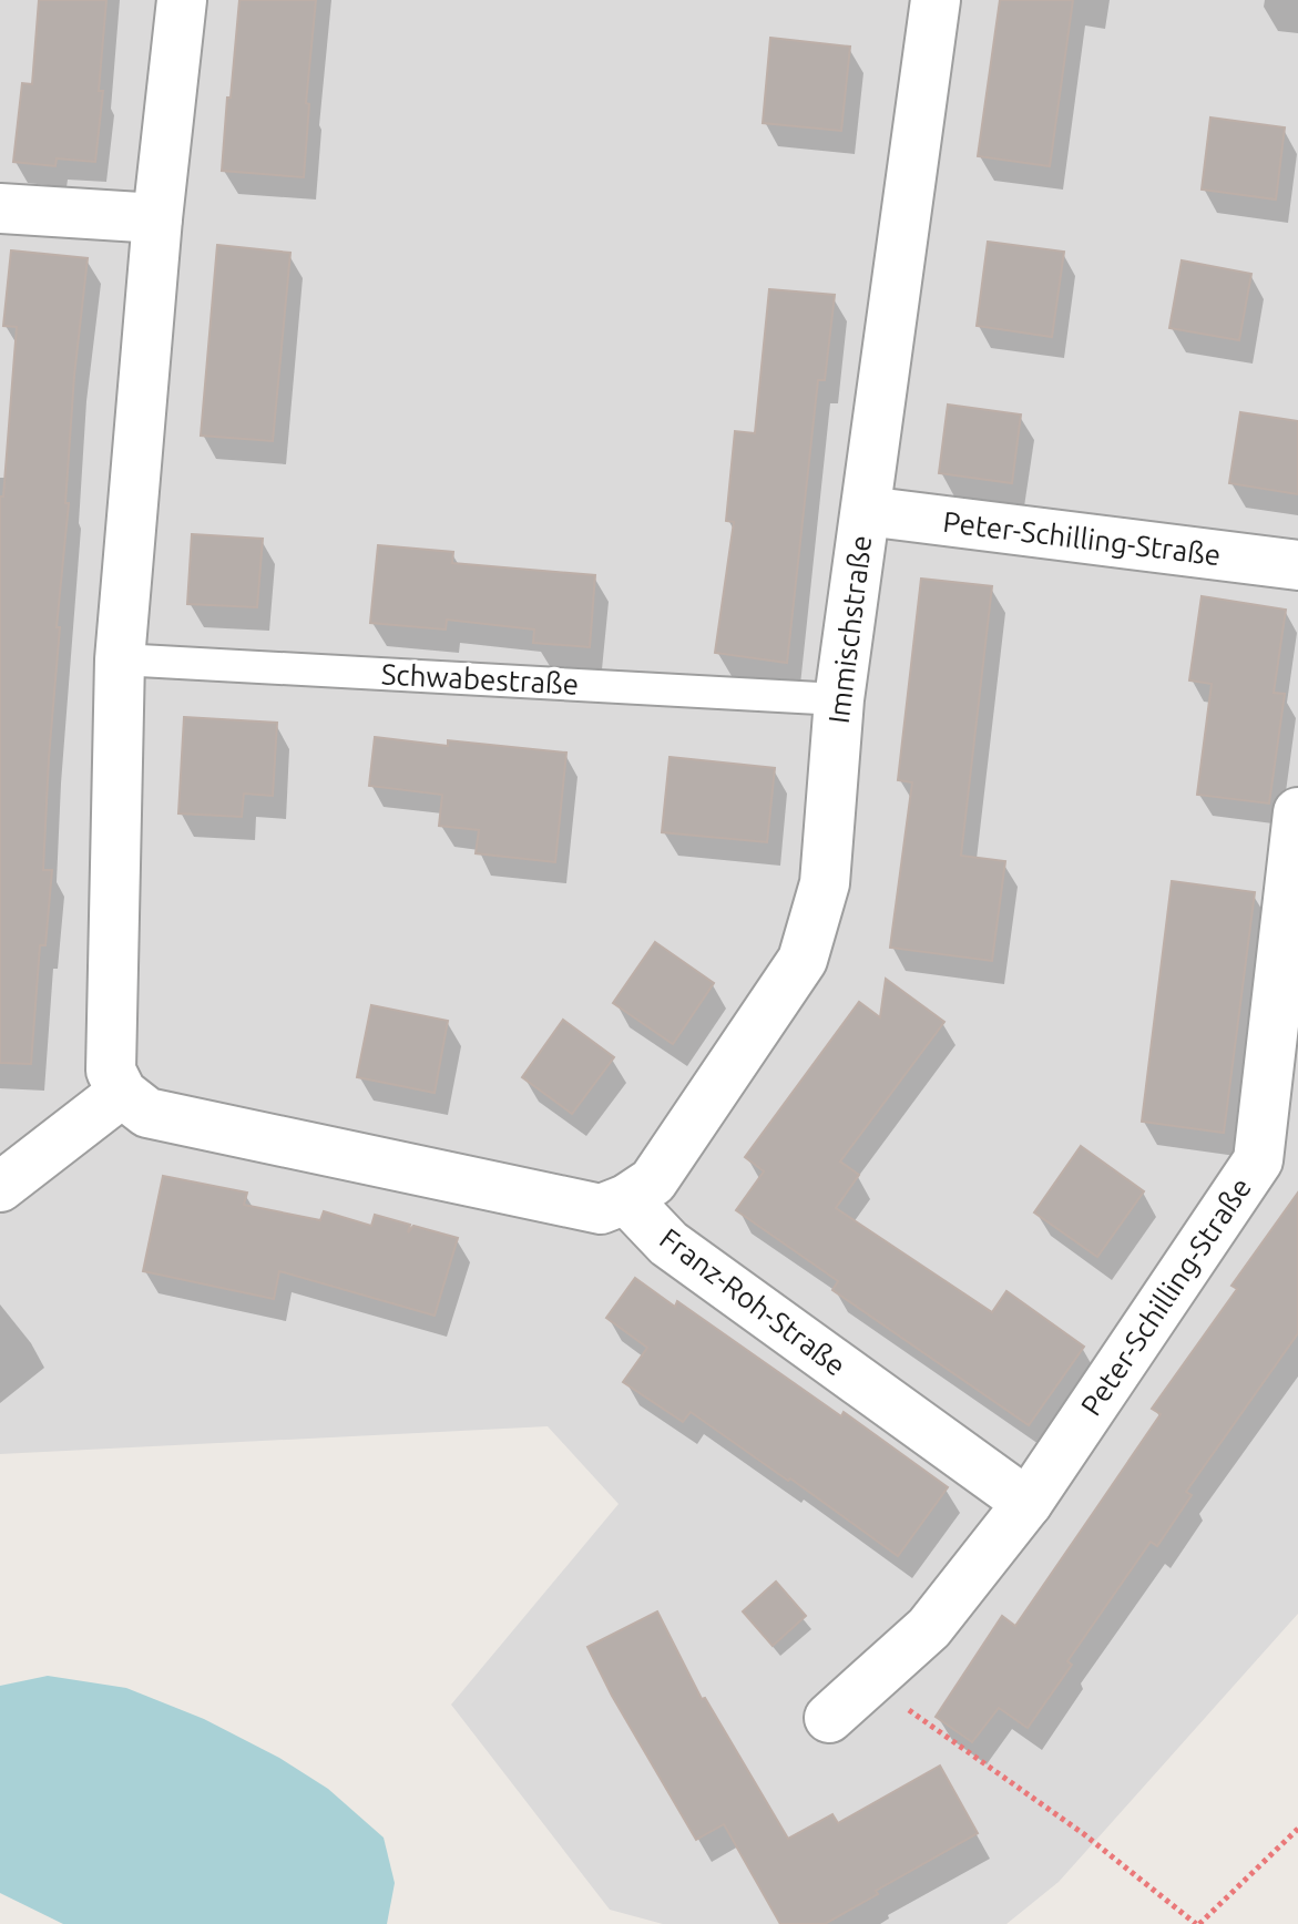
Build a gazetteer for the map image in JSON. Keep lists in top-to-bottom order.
{
  "streets": {
    "street": ["Peter-Schilling-Straße", "Immischstraße", "Franz-Roh-Straße"],
    "lane": ["Schwabestraße"]
  },
  "crossings": [
    ["Peter-Schilling-Straße", "Immischstraße"],
    ["Peter-Schilling-Straße", "Franz-Roh-Straße"],
    ["Immischstraße", "Schwabestraße"],
    ["Immischstraße", "Franz-Roh-Straße"]
  ]
}
